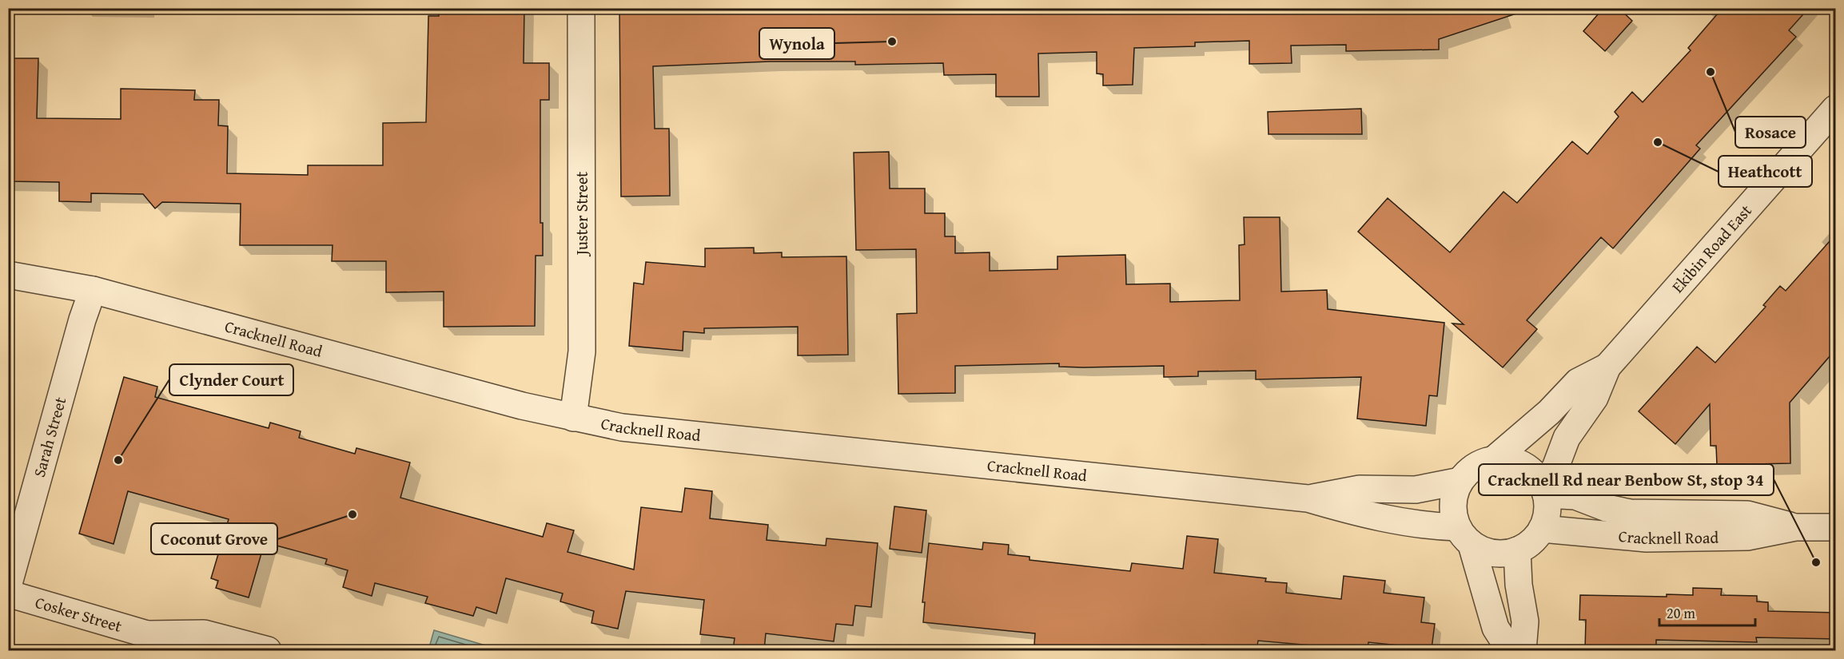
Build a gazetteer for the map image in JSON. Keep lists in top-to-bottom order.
{
  "streets": {
    "street": [
      "Juster Street",
      "Ekibin Road East",
      "Cracknell Road",
      "Sarah Street",
      "Cosker Street"
    ]
  },
  "crossings": [
    ["Juster Street", "Cracknell Road"],
    ["Ekibin Road East", "Cracknell Road"],
    ["Cracknell Road", "Sarah Street"]
  ],
  "places": [
    "Wynola",
    "Rosace",
    "Heathcott",
    "Clynder Court",
    "Coconut Grove",
    "Cracknell Rd near Benbow St, stop 34"
  ],
  "scale_bar": "20 m"
}
